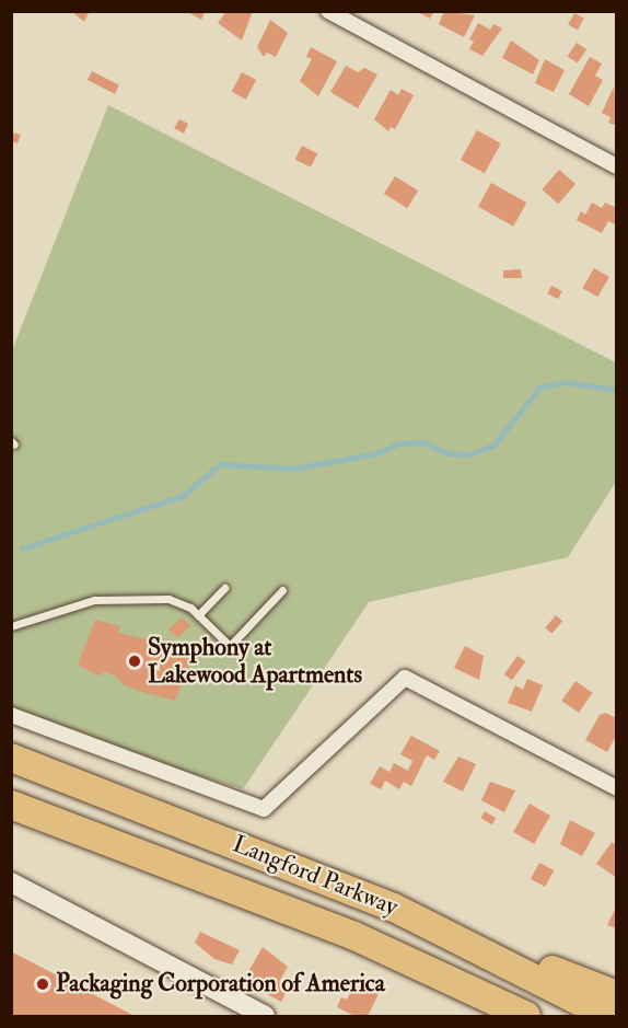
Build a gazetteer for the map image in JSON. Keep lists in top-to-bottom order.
{
  "streets": {
    "highway": ["Langford Parkway"]
  },
  "places": ["Symphony at Lakewood Apartments", "Packaging Corporation of America"]
}
